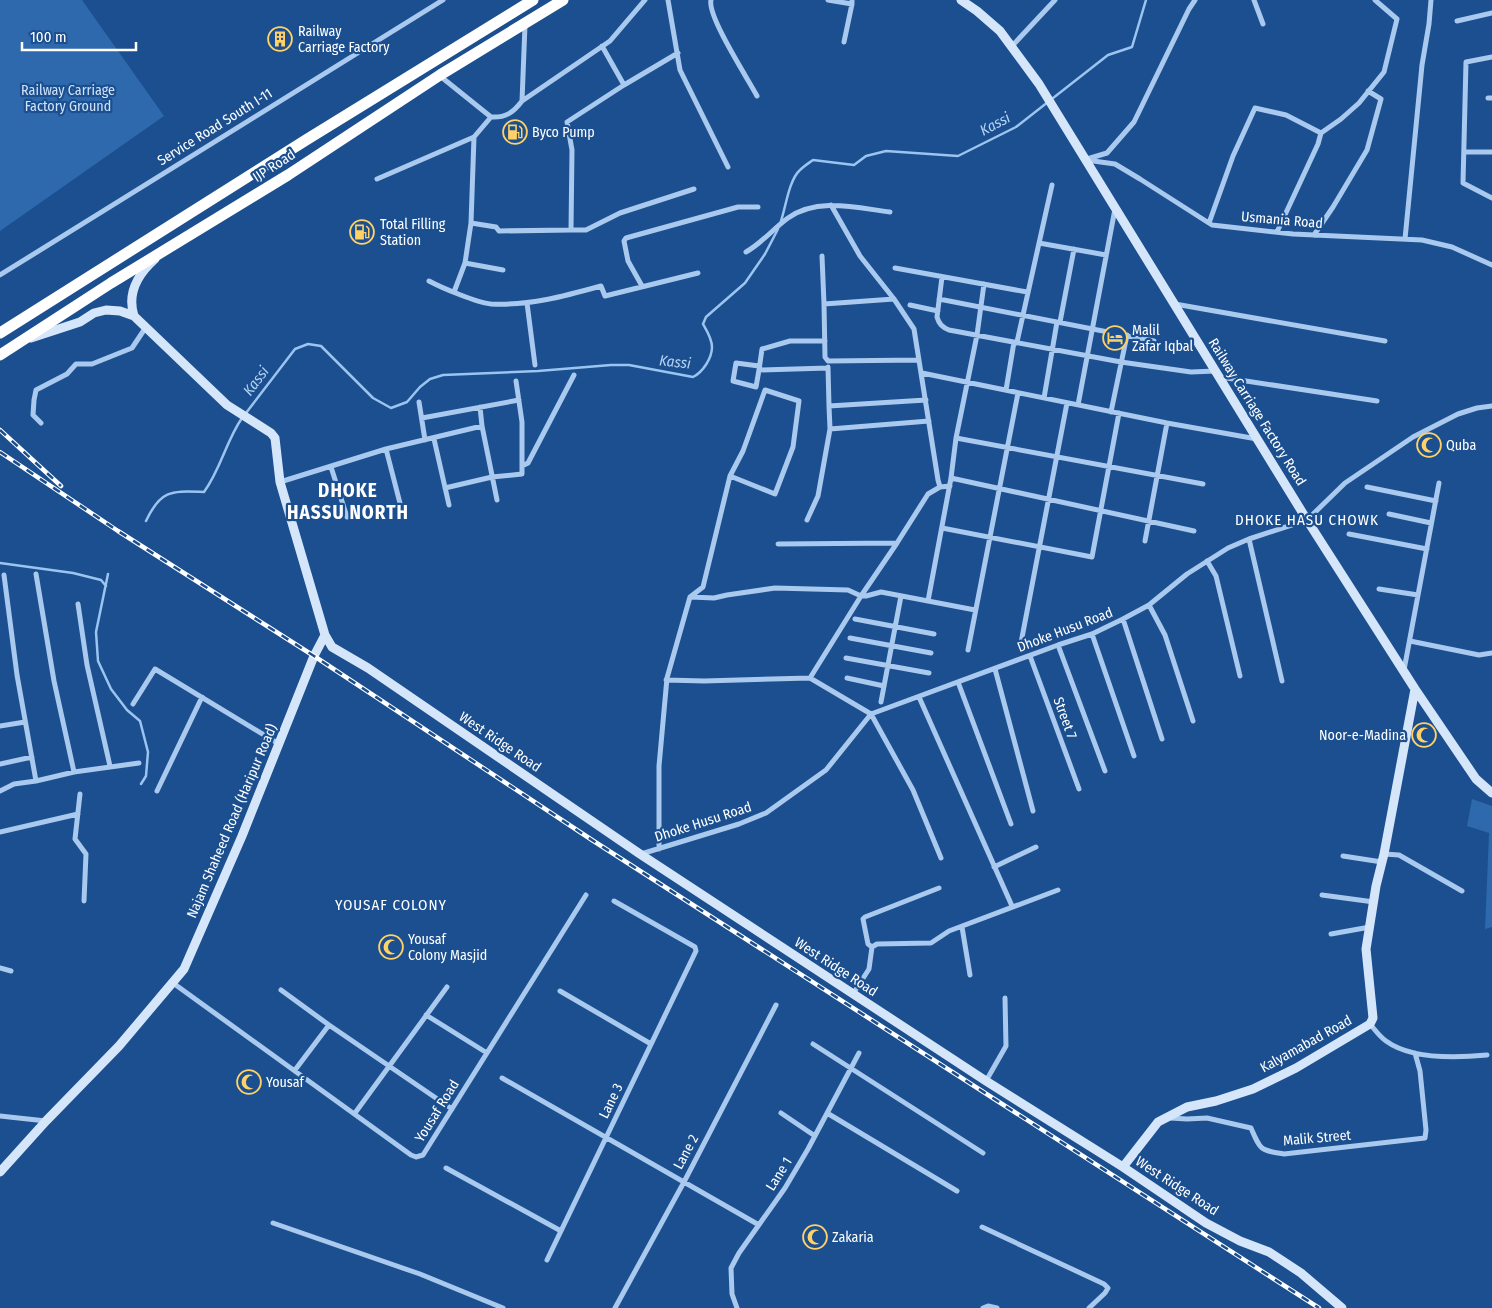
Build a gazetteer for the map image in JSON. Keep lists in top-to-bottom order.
{
  "streets": {
    "highway": ["IJP Road"],
    "main road": [
      "Railway Carriage Factory Road",
      "West Ridge Road",
      "Najam Shaheed Road (Haripur Road)",
      "Kalyamabad Road"
    ],
    "street": [
      "Service Road South I-11",
      "Usmania Road",
      "Dhoke Husu Road",
      "Street 7",
      "Lane 3",
      "Yousaf Road",
      "Malik Street",
      "Lane 2",
      "Lane 1"
    ]
  },
  "crossings": [
    ["Usmania Road", "Railway Carriage Factory Road"],
    ["Railway Carriage Factory Road", "Dhoke Husu Road"],
    ["Railway Carriage Factory Road", "Kalyamabad Road"],
    ["Dhoke Husu Road", "Street 7"],
    ["Dhoke Husu Road", "West Ridge Road"],
    ["West Ridge Road", "Najam Shaheed Road (Haripur Road)"],
    ["West Ridge Road", "Kalyamabad Road"],
    ["Najam Shaheed Road (Haripur Road)", "Yousaf Road"],
    ["Kalyamabad Road", "Malik Street"]
  ],
  "districts": ["DHOKE HASSU NORTH", "DHOKE HASU CHOWK", "YOUSAF COLONY"],
  "water": ["Kassi"],
  "parks": ["Railway Carriage Factory Ground"],
  "places": {
    "building": ["Railway Carriage Factory"],
    "fuel station": ["Byco Pump", "Total Filling Station"],
    "hotel": ["Malil Zafar Iqbal"],
    "mosque": [
      "Quba",
      "Noor-e-Madina",
      "Yousaf Colony Masjid",
      "Yousaf",
      "Zakaria"
    ]
  },
  "scale_bar": "100 m"
}
